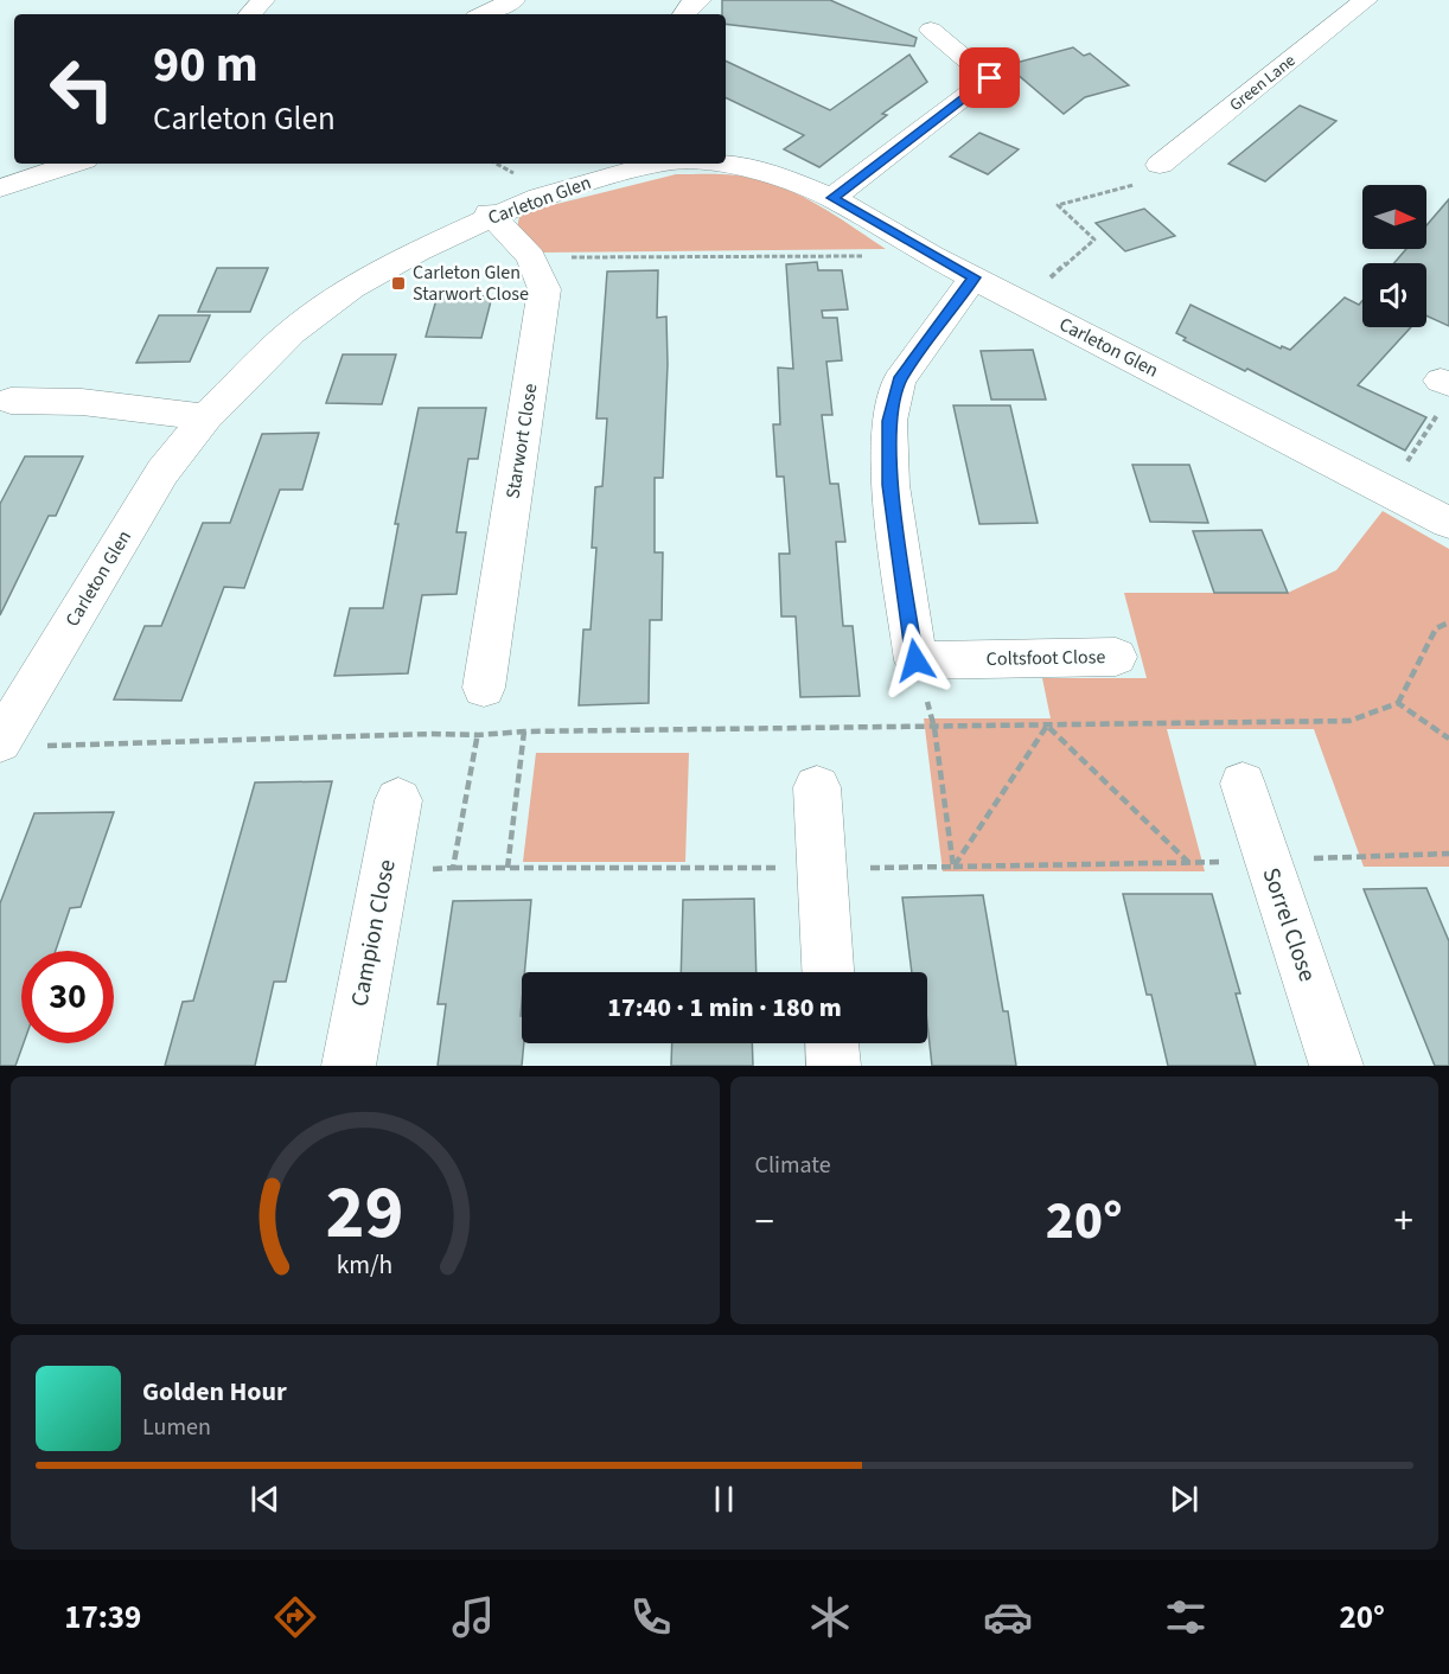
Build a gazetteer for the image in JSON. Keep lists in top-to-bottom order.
{
  "streets": {
    "street": [
      "Green Lane",
      "Carleton Glen",
      "Starwort Close",
      "Coltsfoot Close",
      "Sorrel Close",
      "Campion Close"
    ]
  },
  "crossings": [
    ["Carleton Glen", "Starwort Close"],
    ["Carleton Glen", "Coltsfoot Close"]
  ],
  "places": {
    "transit": ["Carleton Glen Starwort Close"]
  },
  "north": "right",
  "page": {
    "turn": ["90 m", "Carleton Glen"],
    "limit": "30",
    "trip": "17:40 · 1 min · 180 m",
    "tile": "Climate",
    "heat": ["−", "20°", "+"],
    "song": ["Golden Hour", "Lumen"],
    "tabs": ["17:39", "20°"],
    "gauge": ["29", "km/h"]
  }
}
